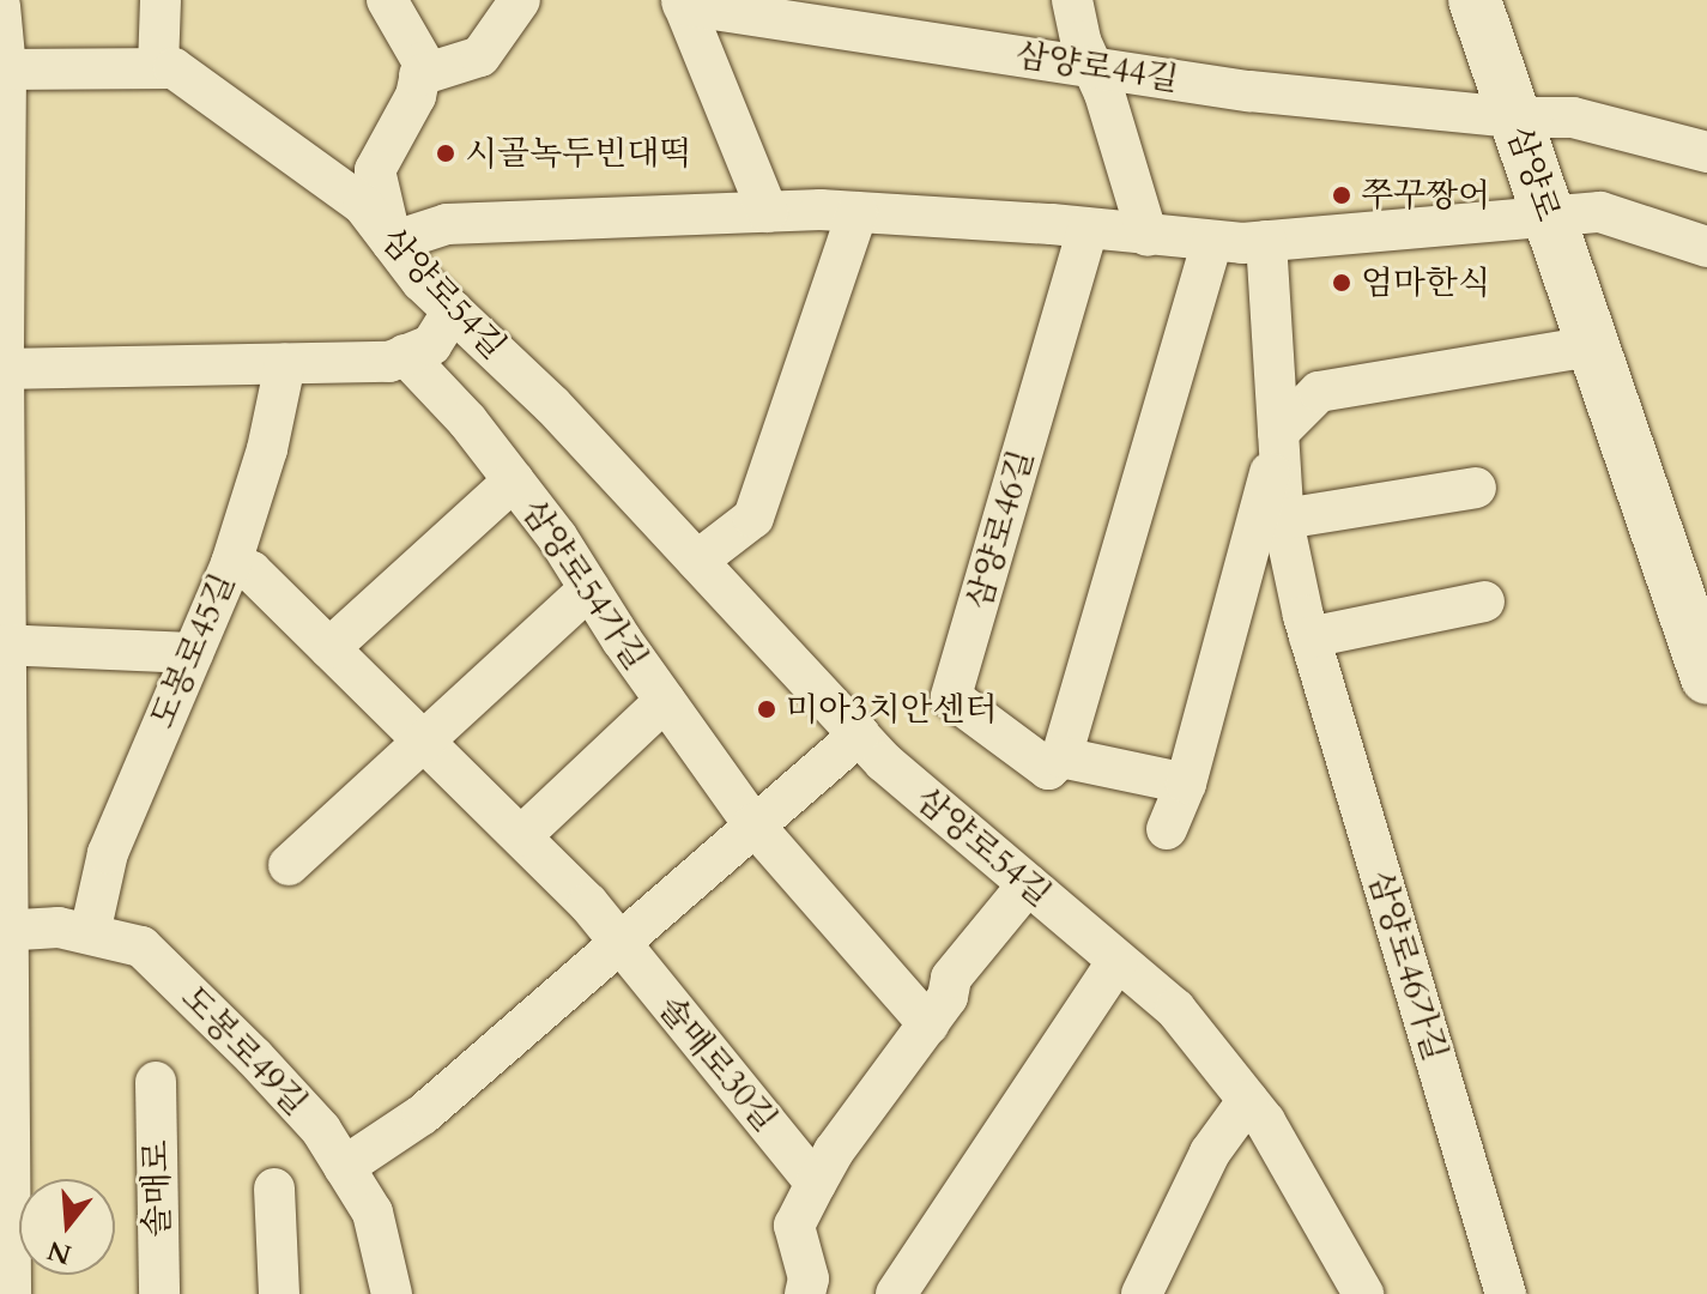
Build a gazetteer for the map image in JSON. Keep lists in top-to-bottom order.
{
  "streets": {
    "main road": ["삼양로"],
    "street": [
      "삼양로44길",
      "삼양로54길",
      "삼양로46길",
      "삼양로54가길",
      "도봉로45길",
      "삼양로46가길",
      "도봉로49길",
      "솔매로30길",
      "솔매로"
    ]
  },
  "crossings": [
    ["삼양로44길", "삼양로"],
    ["삼양로46길", "삼양로46가길"],
    ["도봉로45길", "도봉로49길"],
    ["도봉로45길", "솔매로30길"]
  ],
  "places": [
    "시골녹두빈대떡",
    "쭈꾸짱어",
    "엄마한식",
    "미아3치안센터"
  ],
  "north": "bottom"
}
